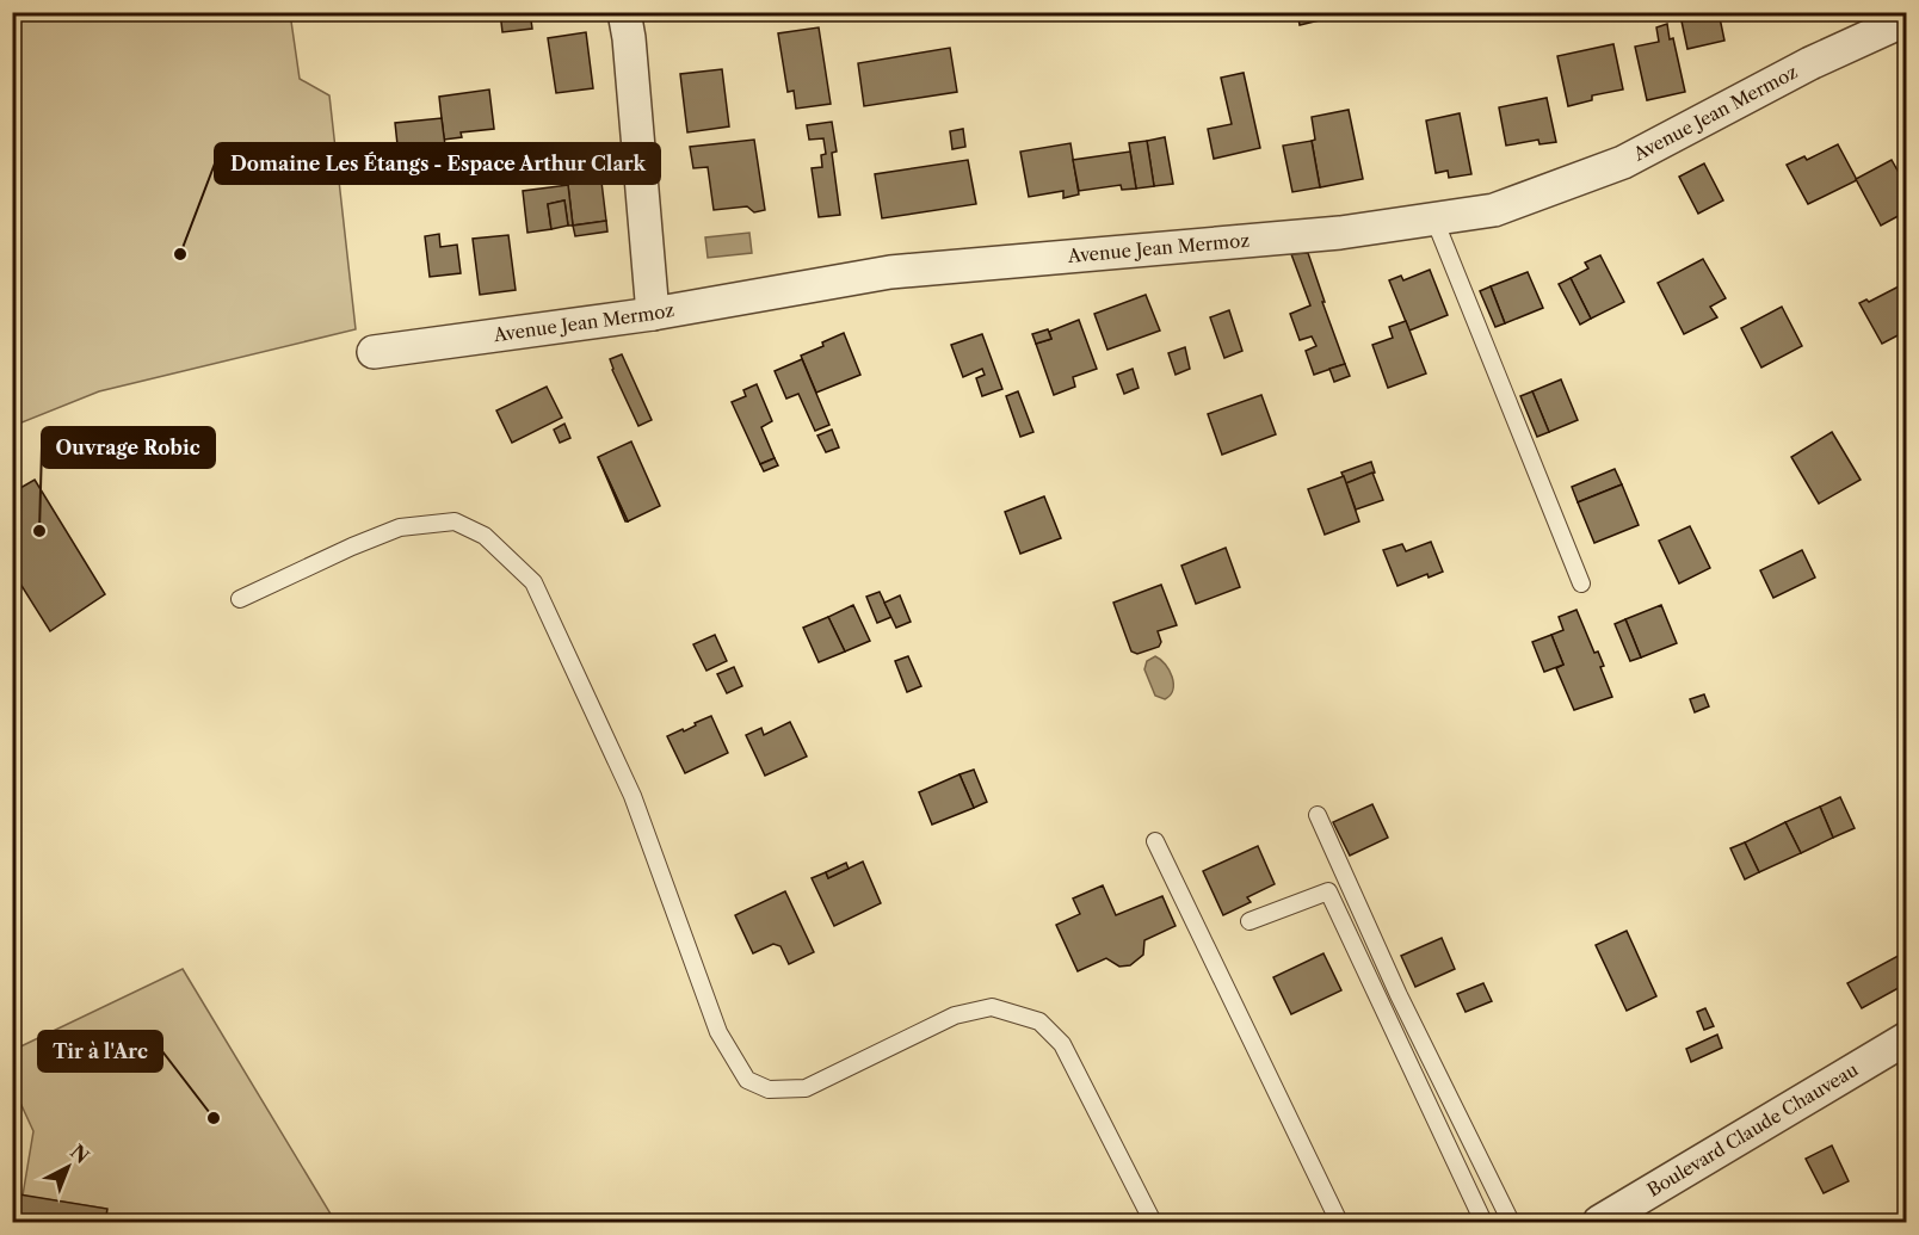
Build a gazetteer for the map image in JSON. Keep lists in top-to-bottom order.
{
  "streets": {
    "street": ["Avenue Jean Mermoz", "Boulevard Claude Chauveau"]
  },
  "places": ["Domaine Les Étangs - Espace Arthur Clark", "Ouvrage Robic", "Tir à l'Arc"],
  "north": "top right"
}
